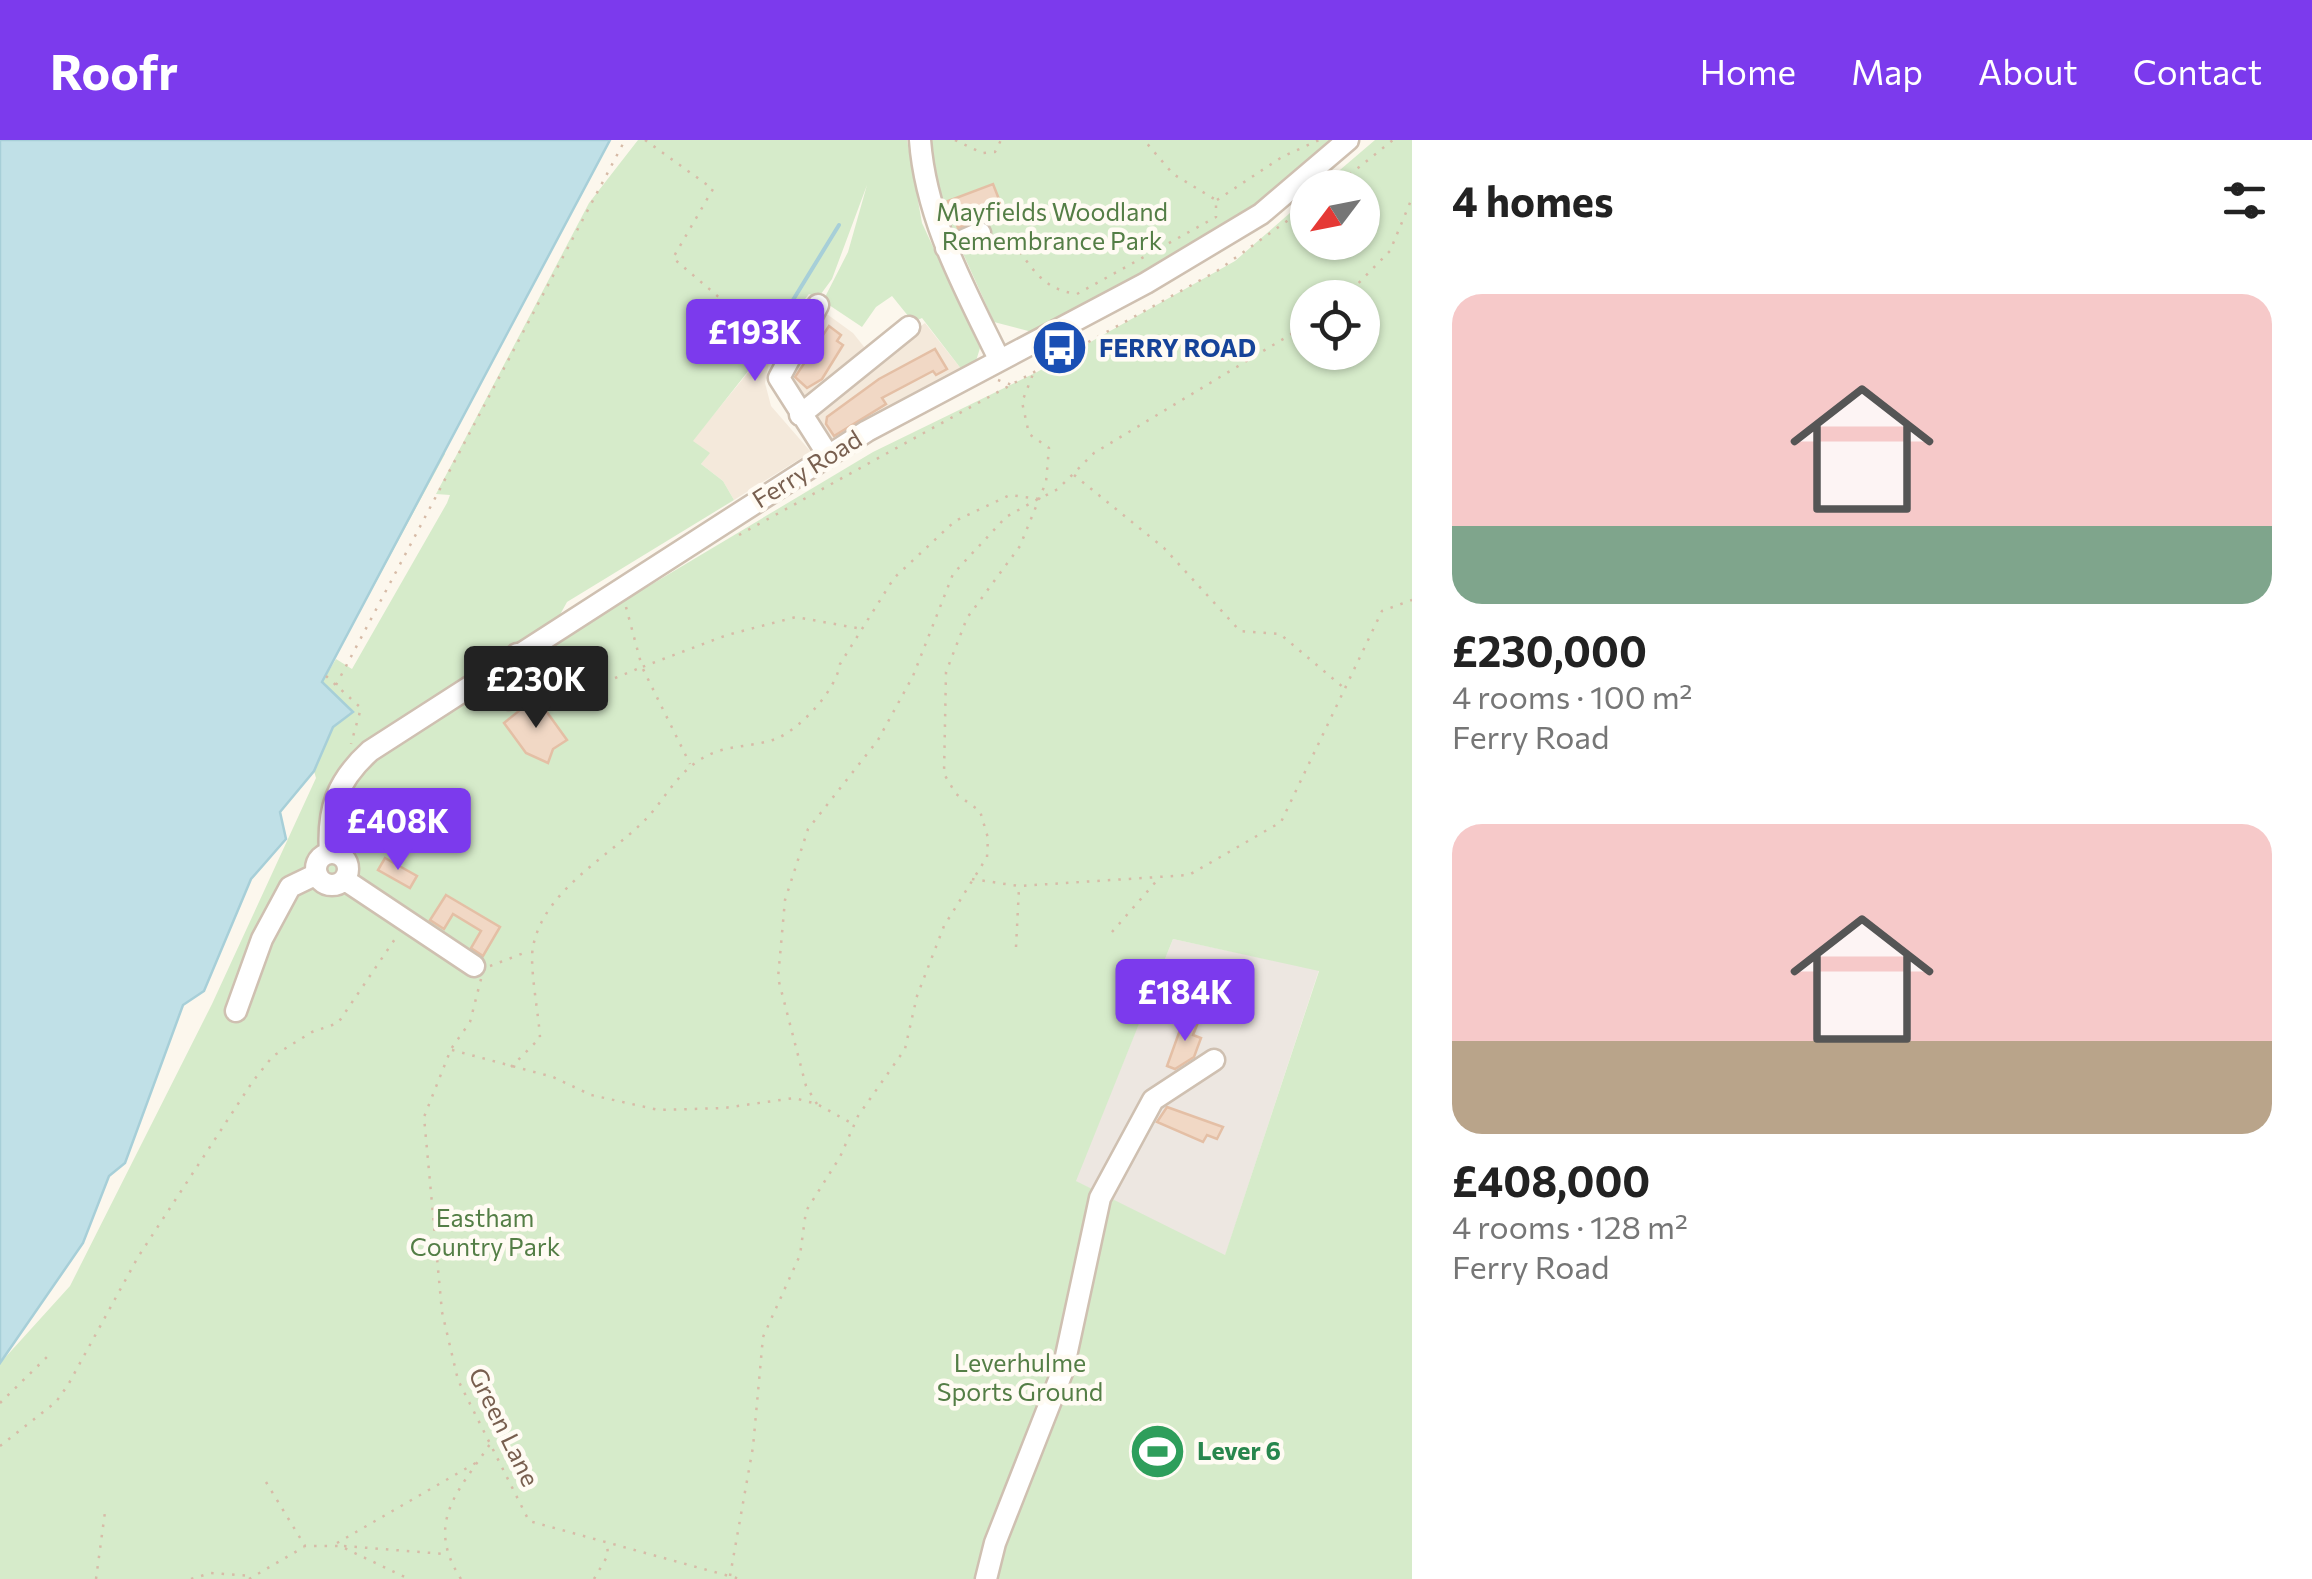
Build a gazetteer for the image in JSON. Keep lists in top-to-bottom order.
{
  "streets": {
    "street": ["Ferry Road"],
    "path": ["Green Lane"]
  },
  "parks": ["Mayfields Woodland Remembrance Park", "Eastham Country Park", "Leverhulme Sports Ground"],
  "places": {
    "bus stop": ["FERRY ROAD"],
    "sports": ["Lever 6"]
  },
  "north": "bottom left",
  "page": {
    "header": "Roofr",
    "nav": [
      "Home",
      "Map",
      "About",
      "Contact"
    ],
    "heading": "4 homes",
    "list": [
      {
        "name": "£230,000",
        "note": "4 rooms · 100 m² · Ferry Road"
      },
      {
        "name": "£408,000",
        "note": "4 rooms · 128 m² · Ferry Road"
      }
    ],
    "price": [
      "£193K",
      "£230K",
      "£408K",
      "£184K"
    ]
  }
}
